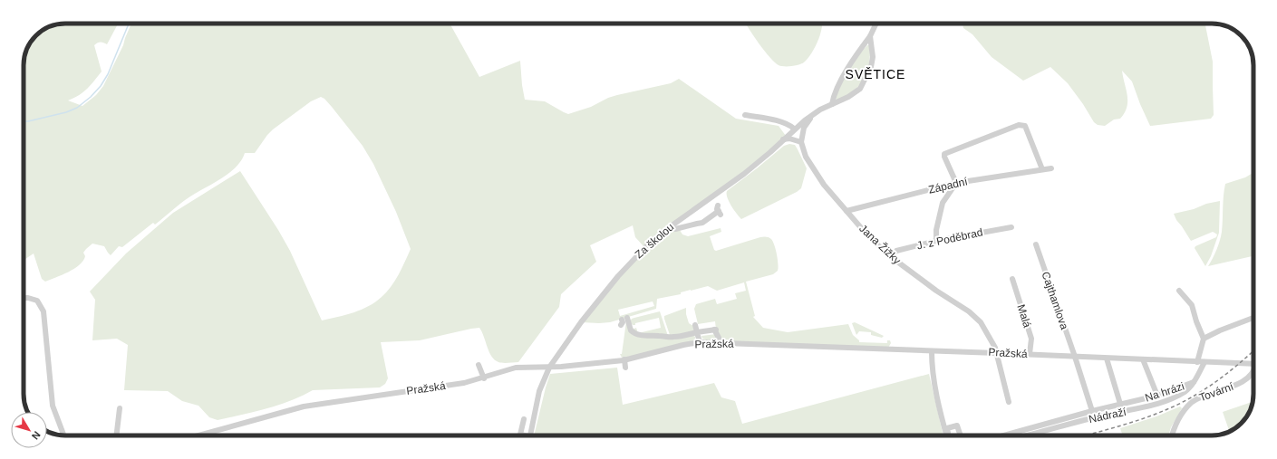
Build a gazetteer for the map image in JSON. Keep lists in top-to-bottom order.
{
  "streets": {
    "street": [
      "Západní",
      "J. z Poděbrad",
      "Za školou",
      "Jana Žižky",
      "Cajthamlova",
      "Malá",
      "Pražská",
      "Na hrázi",
      "Tovární",
      "Nádraží"
    ]
  },
  "crossings": [
    ["Západní", "Jana Žižky"],
    ["J. z Poděbrad", "Jana Žižky"],
    ["Za školou", "Pražská"],
    ["Jana Žižky", "Pražská"],
    ["Cajthamlova", "Pražská"],
    ["Malá", "Pražská"],
    ["Pražská", "Na hrázi"],
    ["Na hrázi", "Nádraží"]
  ],
  "districts": ["SVĚTICE"],
  "north": "bottom right"
}
